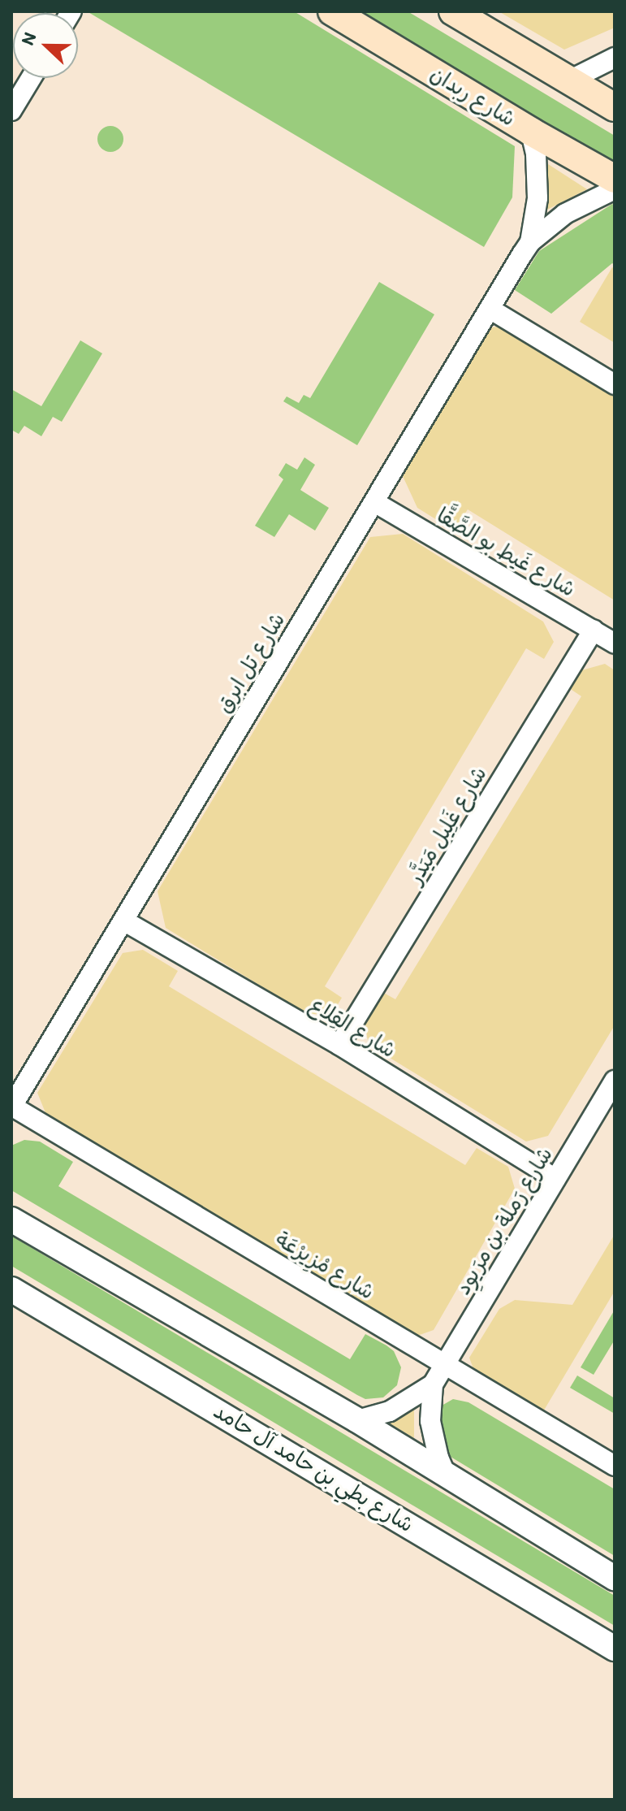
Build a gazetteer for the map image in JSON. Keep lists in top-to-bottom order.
{
  "streets": {
    "main road": ["شارع ربدان"],
    "street": [
      "شارع غَيط بو الصَّقَّا",
      "شارع تل ابرق",
      "شارع غَلِيل مَيَدَّر",
      "شارع القِلاع",
      "شارع رَملة بن مرَيوِد",
      "شارع مْزِيرْعَة",
      "شارع بطي بن حامد آل حامد"
    ]
  },
  "crossings": [
    ["شارع ربدان", "شارع تل ابرق"],
    ["شارع غَيط بو الصَّقَّا", "شارع تل ابرق"],
    ["شارع غَيط بو الصَّقَّا", "شارع غَلِيل مَيَدَّر"],
    ["شارع تل ابرق", "شارع القِلاع"],
    ["شارع تل ابرق", "شارع مْزِيرْعَة"],
    ["شارع غَلِيل مَيَدَّر", "شارع القِلاع"],
    ["شارع القِلاع", "شارع رَملة بن مرَيوِد"],
    ["شارع رَملة بن مرَيوِد", "شارع مْزِيرْعَة"]
  ],
  "north": "left"
}
